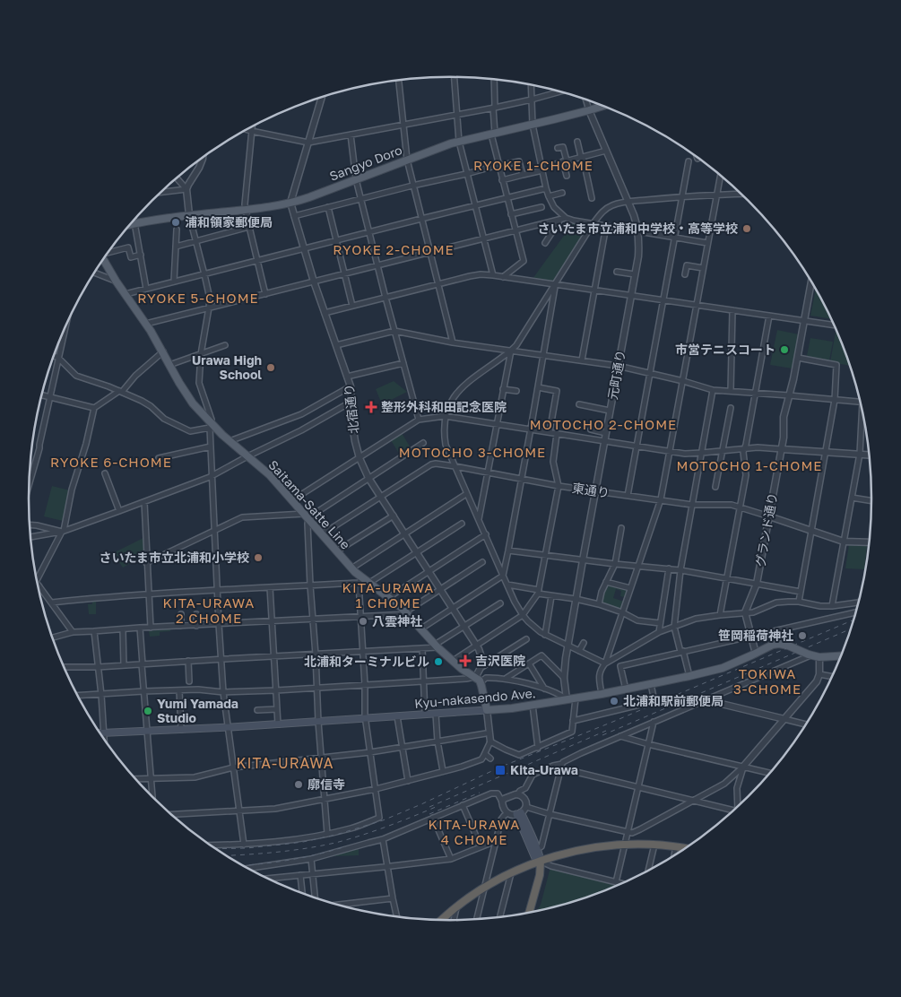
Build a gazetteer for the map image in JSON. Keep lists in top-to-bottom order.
{
  "streets": {
    "main road": ["Sangyo Doro", "Saitama-Satte Line", "Kyu-nakasendo Ave."],
    "street": [
      "元町通り",
      "北宿通り",
      "東通り",
      "グランド通り"
    ]
  },
  "crossings": [
    ["Sangyo Doro", "元町通り"],
    ["Sangyo Doro", "北宿通り"],
    ["元町通り", "東通り"],
    ["元町通り", "Kyu-nakasendo Ave."],
    ["北宿通り", "東通り"],
    ["東通り", "Saitama-Satte Line"],
    ["東通り", "グランド通り"]
  ],
  "districts": [
    "RYOKE 1-CHOME",
    "RYOKE 2-CHOME",
    "RYOKE 5-CHOME",
    "MOTOCHO 2-CHOME",
    "MOTOCHO 3-CHOME",
    "RYOKE 6-CHOME",
    "MOTOCHO 1-CHOME",
    "KITA-URAWA 1 CHOME",
    "KITA-URAWA 2 CHOME",
    "TOKIWA 3-CHOME",
    "KITA-URAWA",
    "KITA-URAWA 4 CHOME"
  ],
  "places": {
    "other": [
      "浦和領家郵便局",
      "さいたま市立浦和中学校・高等学校",
      "市営テニスコート",
      "Urawa High School",
      "さいたま市立北浦和小学校",
      "八雲神社",
      "笹岡稲荷神社",
      "北浦和ターミナルビル",
      "北浦和駅前郵便局",
      "Yumi Yamada Studio",
      "廓信寺"
    ],
    "health": ["整形外科和田記念医院", "吉沢医院"],
    "transit": ["Kita-Urawa"]
  }
}
